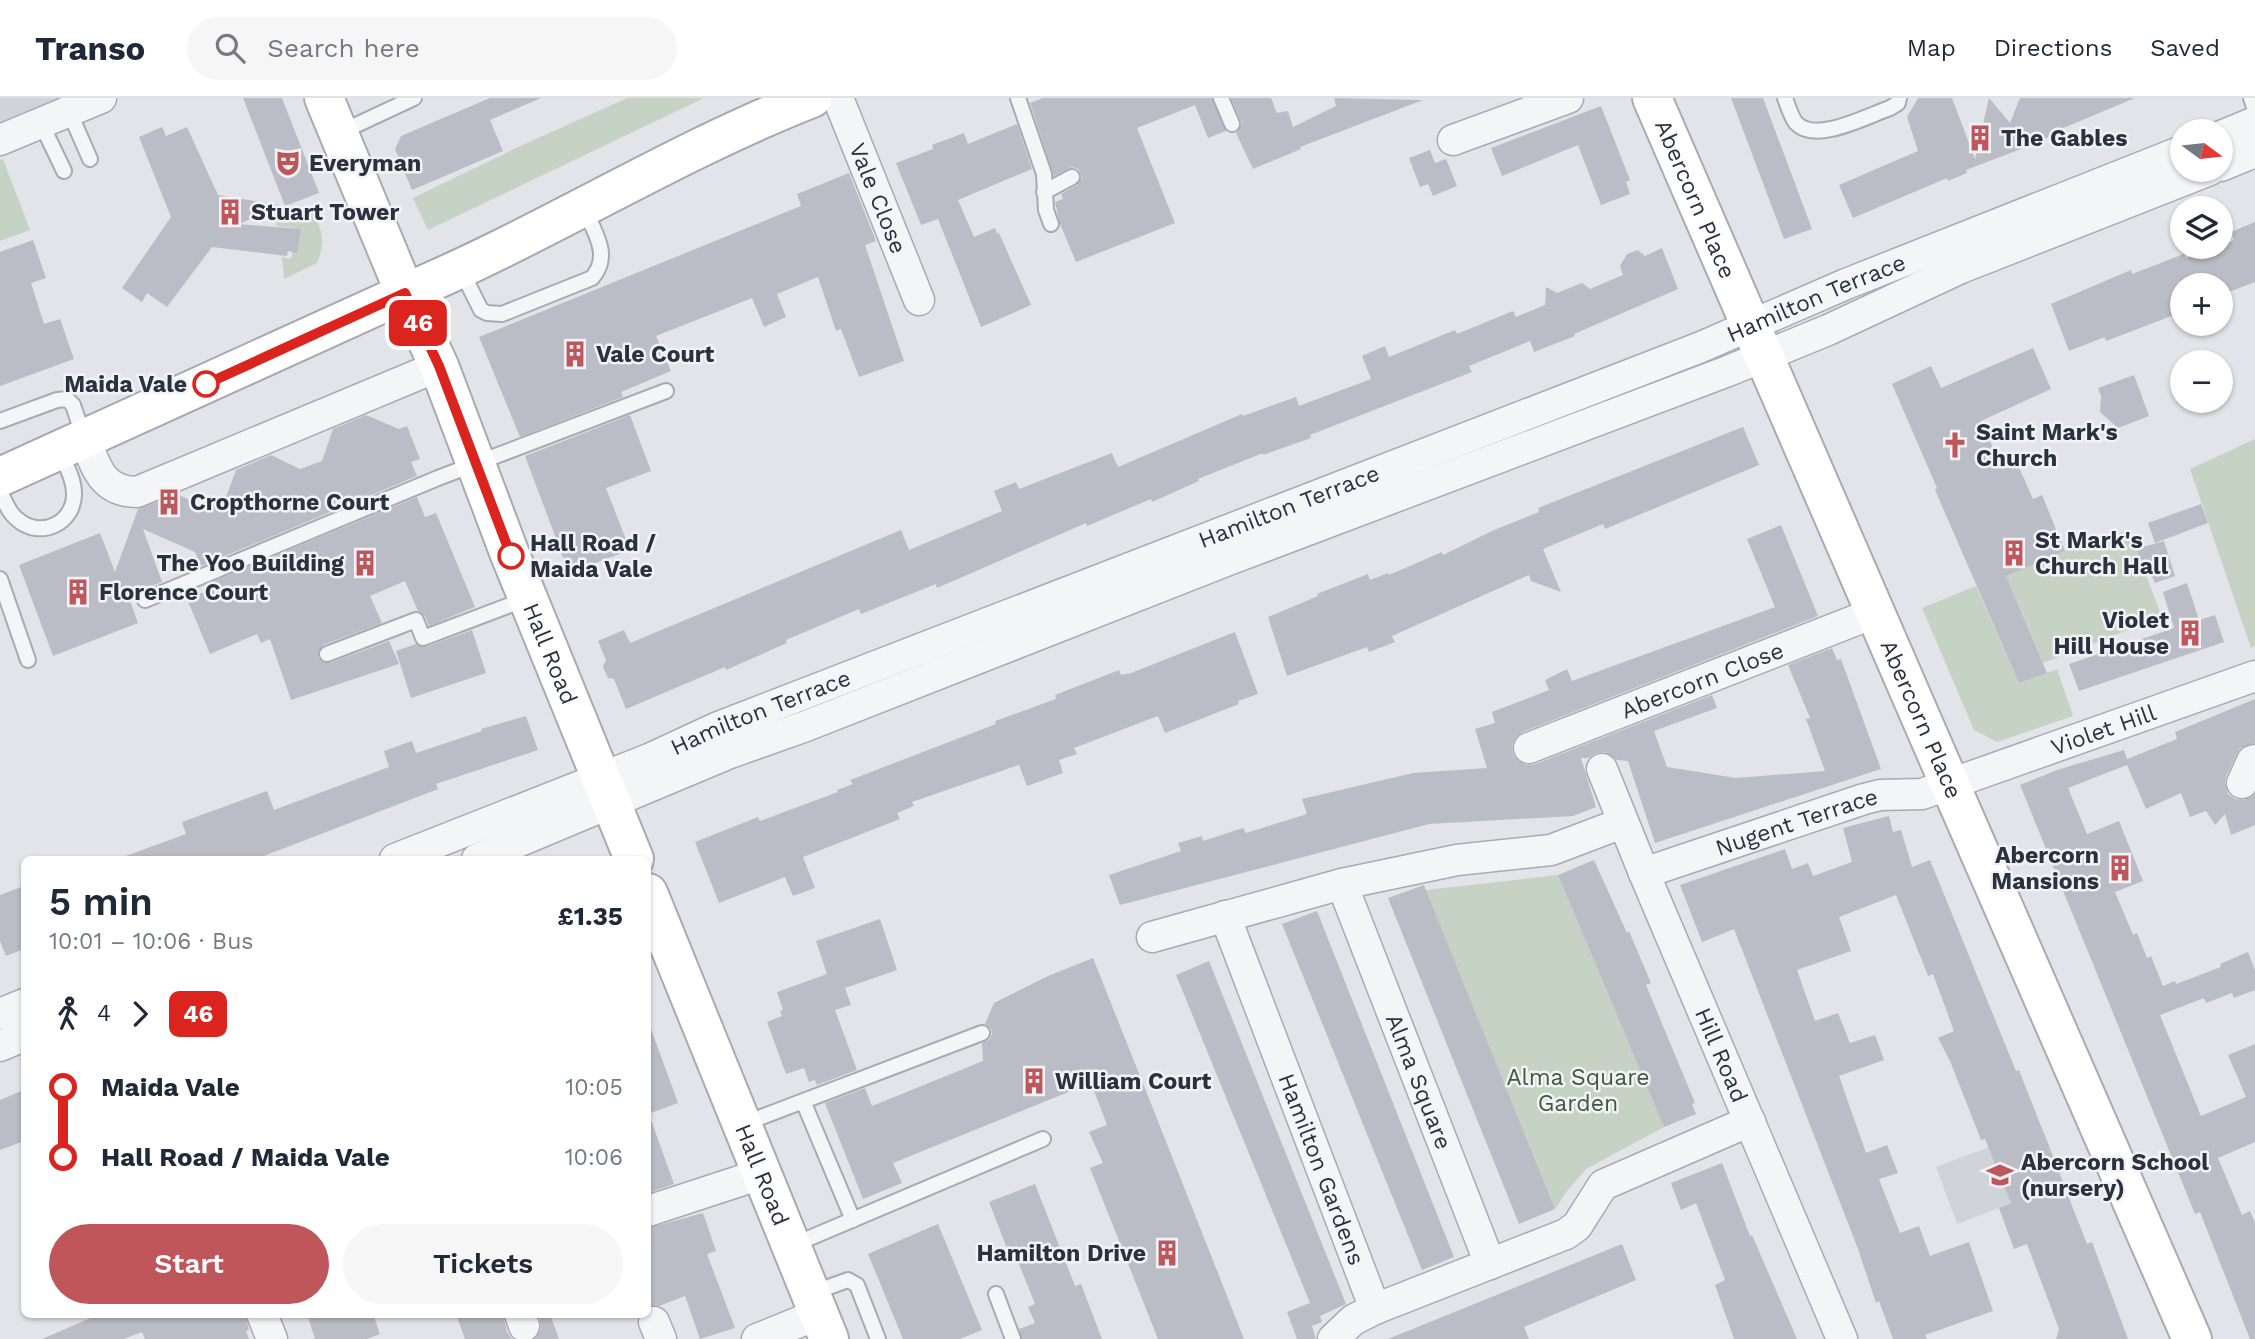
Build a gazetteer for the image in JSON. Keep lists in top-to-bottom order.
{
  "streets": {
    "street": [
      "Vale Close",
      "Abercorn Place",
      "Hamilton Terrace",
      "Hall Road",
      "Abercorn Close",
      "Violet Hill",
      "Nugent Terrace",
      "Hill Road",
      "Alma Square",
      "Hamilton Gardens"
    ]
  },
  "crossings": [
    ["Abercorn Place", "Hamilton Terrace"],
    ["Abercorn Place", "Abercorn Close"],
    ["Abercorn Place", "Violet Hill"],
    ["Abercorn Place", "Nugent Terrace"],
    ["Hamilton Terrace", "Hall Road"],
    ["Violet Hill", "Nugent Terrace"],
    ["Nugent Terrace", "Hill Road"]
  ],
  "parks": ["Alma Square Garden"],
  "places": {
    "building": [
      "The Gables",
      "Stuart Tower",
      "Vale Court",
      "Cropthorne Court",
      "St Mark's Church Hall",
      "The Yoo Building",
      "Florence Court",
      "Violet Hill House",
      "Abercorn Mansions",
      "William Court",
      "Hamilton Drive"
    ],
    "theatre": ["Everyman"],
    "other": ["Maida Vale", "Hall Road / Maida Vale"],
    "church": ["Saint Mark's Church"],
    "school or university": ["Abercorn School (nursery)"]
  },
  "lines": ["bus line 46"],
  "north": "right",
  "page": {
    "header": "Transo",
    "search": "Search here",
    "nav": ["Map", "Directions", "Saved"],
    "on_map": "46",
    "map_buttons": ["+", "−"],
    "heading": ["5 min", "10:01 – 10:06 · Bus", "£1.35"],
    "legs": ["4", "46"],
    "list": [
      {
        "name": "Maida Vale",
        "value": "10:05"
      },
      {
        "name": "Hall Road / Maida Vale",
        "value": "10:06"
      }
    ],
    "buttons": ["Start", "Tickets"]
  }
}
